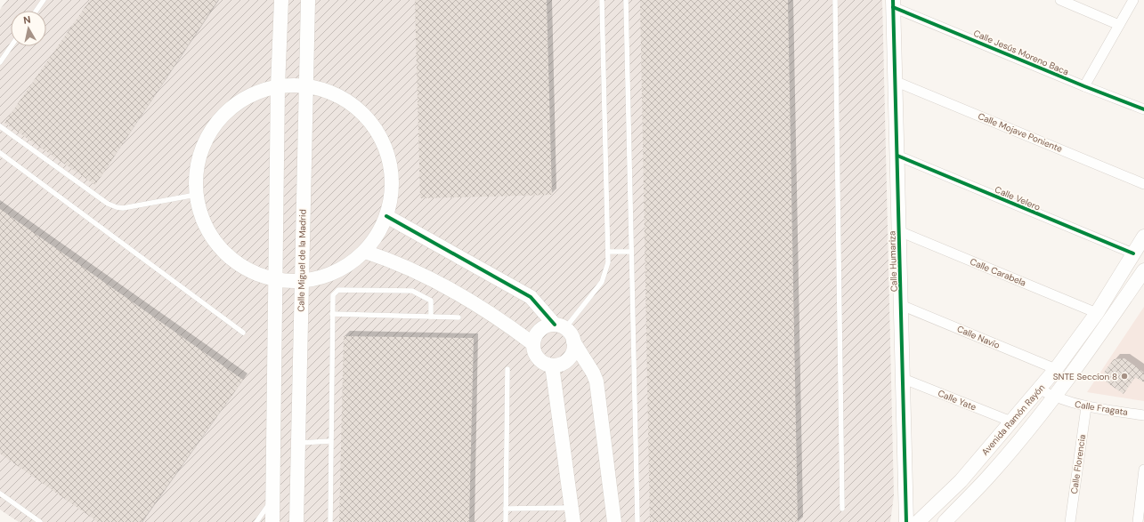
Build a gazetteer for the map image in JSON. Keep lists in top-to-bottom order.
{
  "streets": {
    "main road": ["Calle Miguel de la Madrid", "Calle Humariza", "Avenida Ramón Rayón"],
    "street": [
      "Calle Jesús Moreno Baca",
      "Calle Mojave Poniente",
      "Calle Velero",
      "Calle Carabela",
      "Calle Navío",
      "Calle Yate",
      "Calle Fragata",
      "Calle Florencia"
    ]
  },
  "crossings": [
    ["Calle Jesús Moreno Baca", "Calle Humariza"],
    ["Calle Mojave Poniente", "Calle Humariza"],
    ["Calle Velero", "Calle Humariza"],
    ["Calle Velero", "Avenida Ramón Rayón"],
    ["Calle Humariza", "Calle Carabela"],
    ["Calle Humariza", "Calle Navío"],
    ["Calle Humariza", "Calle Yate"],
    ["Calle Carabela", "Avenida Ramón Rayón"],
    ["Calle Navío", "Avenida Ramón Rayón"],
    ["Calle Yate", "Avenida Ramón Rayón"],
    ["Calle Fragata", "Avenida Ramón Rayón"],
    ["Calle Fragata", "Calle Florencia"]
  ],
  "places": ["SNTE Seccíon 8"],
  "north": "top"
}
